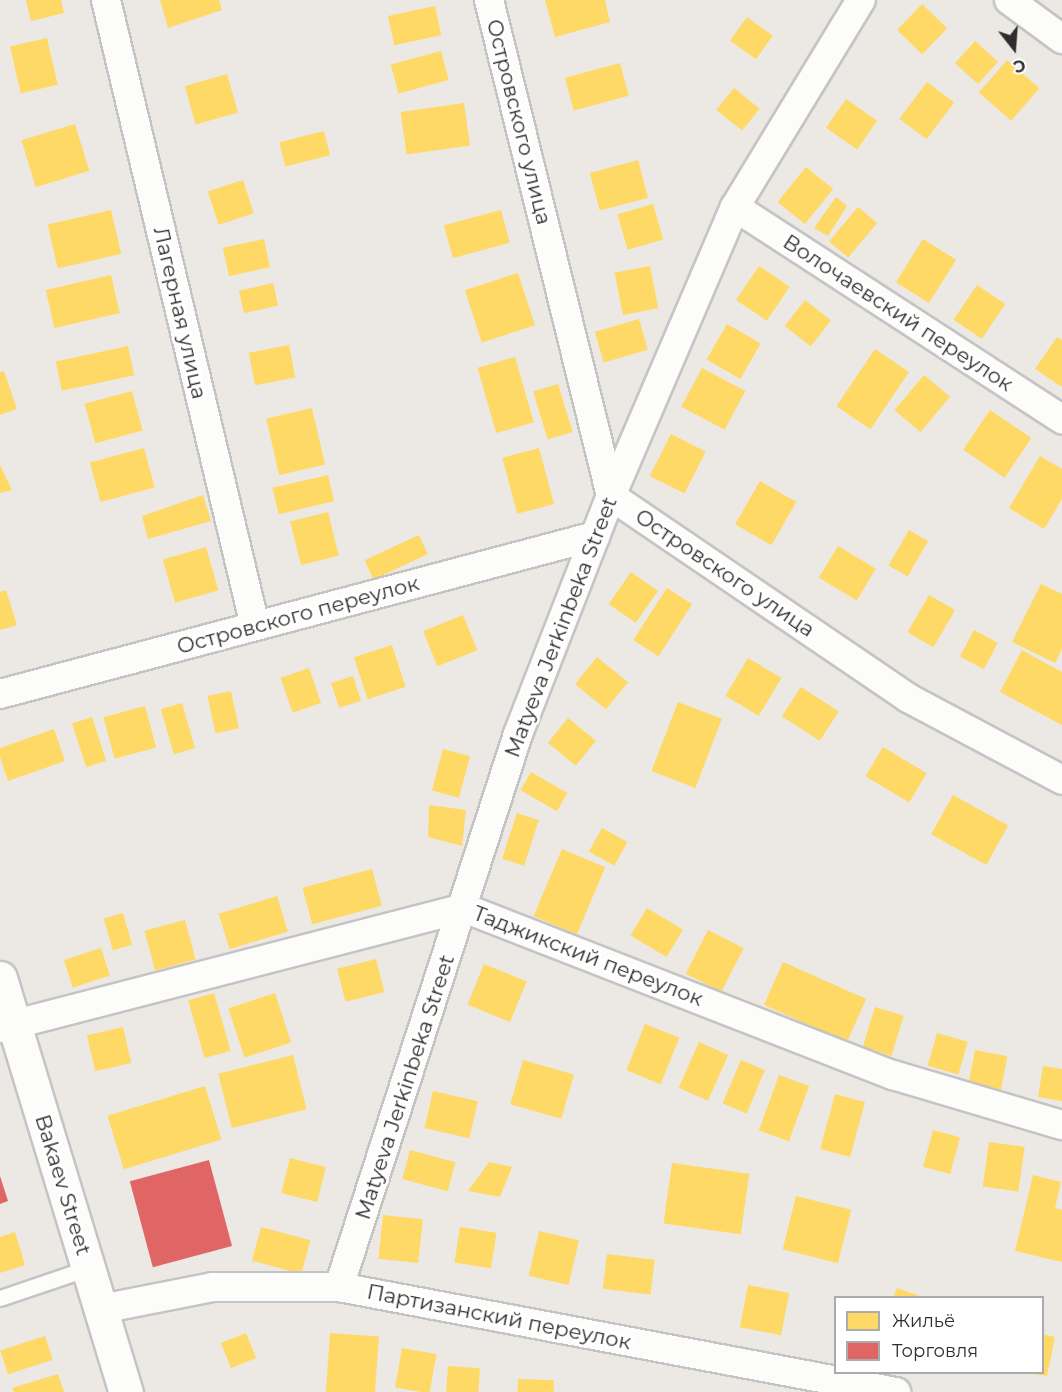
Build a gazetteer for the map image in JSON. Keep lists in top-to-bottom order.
{
  "streets": {
    "main road": ["Bakaev Street"],
    "street": [
      "Островского улица",
      "Лагерная улица",
      "Волочаевский переулок",
      "Островского переулок",
      "Matyeva Jerkinbeka Street",
      "Таджикский переулок",
      "Партизанский переулок"
    ]
  },
  "crossings": [
    ["Островского улица", "Matyeva Jerkinbeka Street"],
    ["Лагерная улица", "Островского переулок"],
    ["Волочаевский переулок", "Matyeva Jerkinbeka Street"],
    ["Островского переулок", "Matyeva Jerkinbeka Street"],
    ["Matyeva Jerkinbeka Street", "Таджикский переулок"],
    ["Matyeva Jerkinbeka Street", "Партизанский переулок"],
    ["Таджикский переулок", "Bakaev Street"],
    ["Bakaev Street", "Партизанский переулок"]
  ],
  "legend": ["Жильё", "Торговля"],
  "north": "bottom"
}
